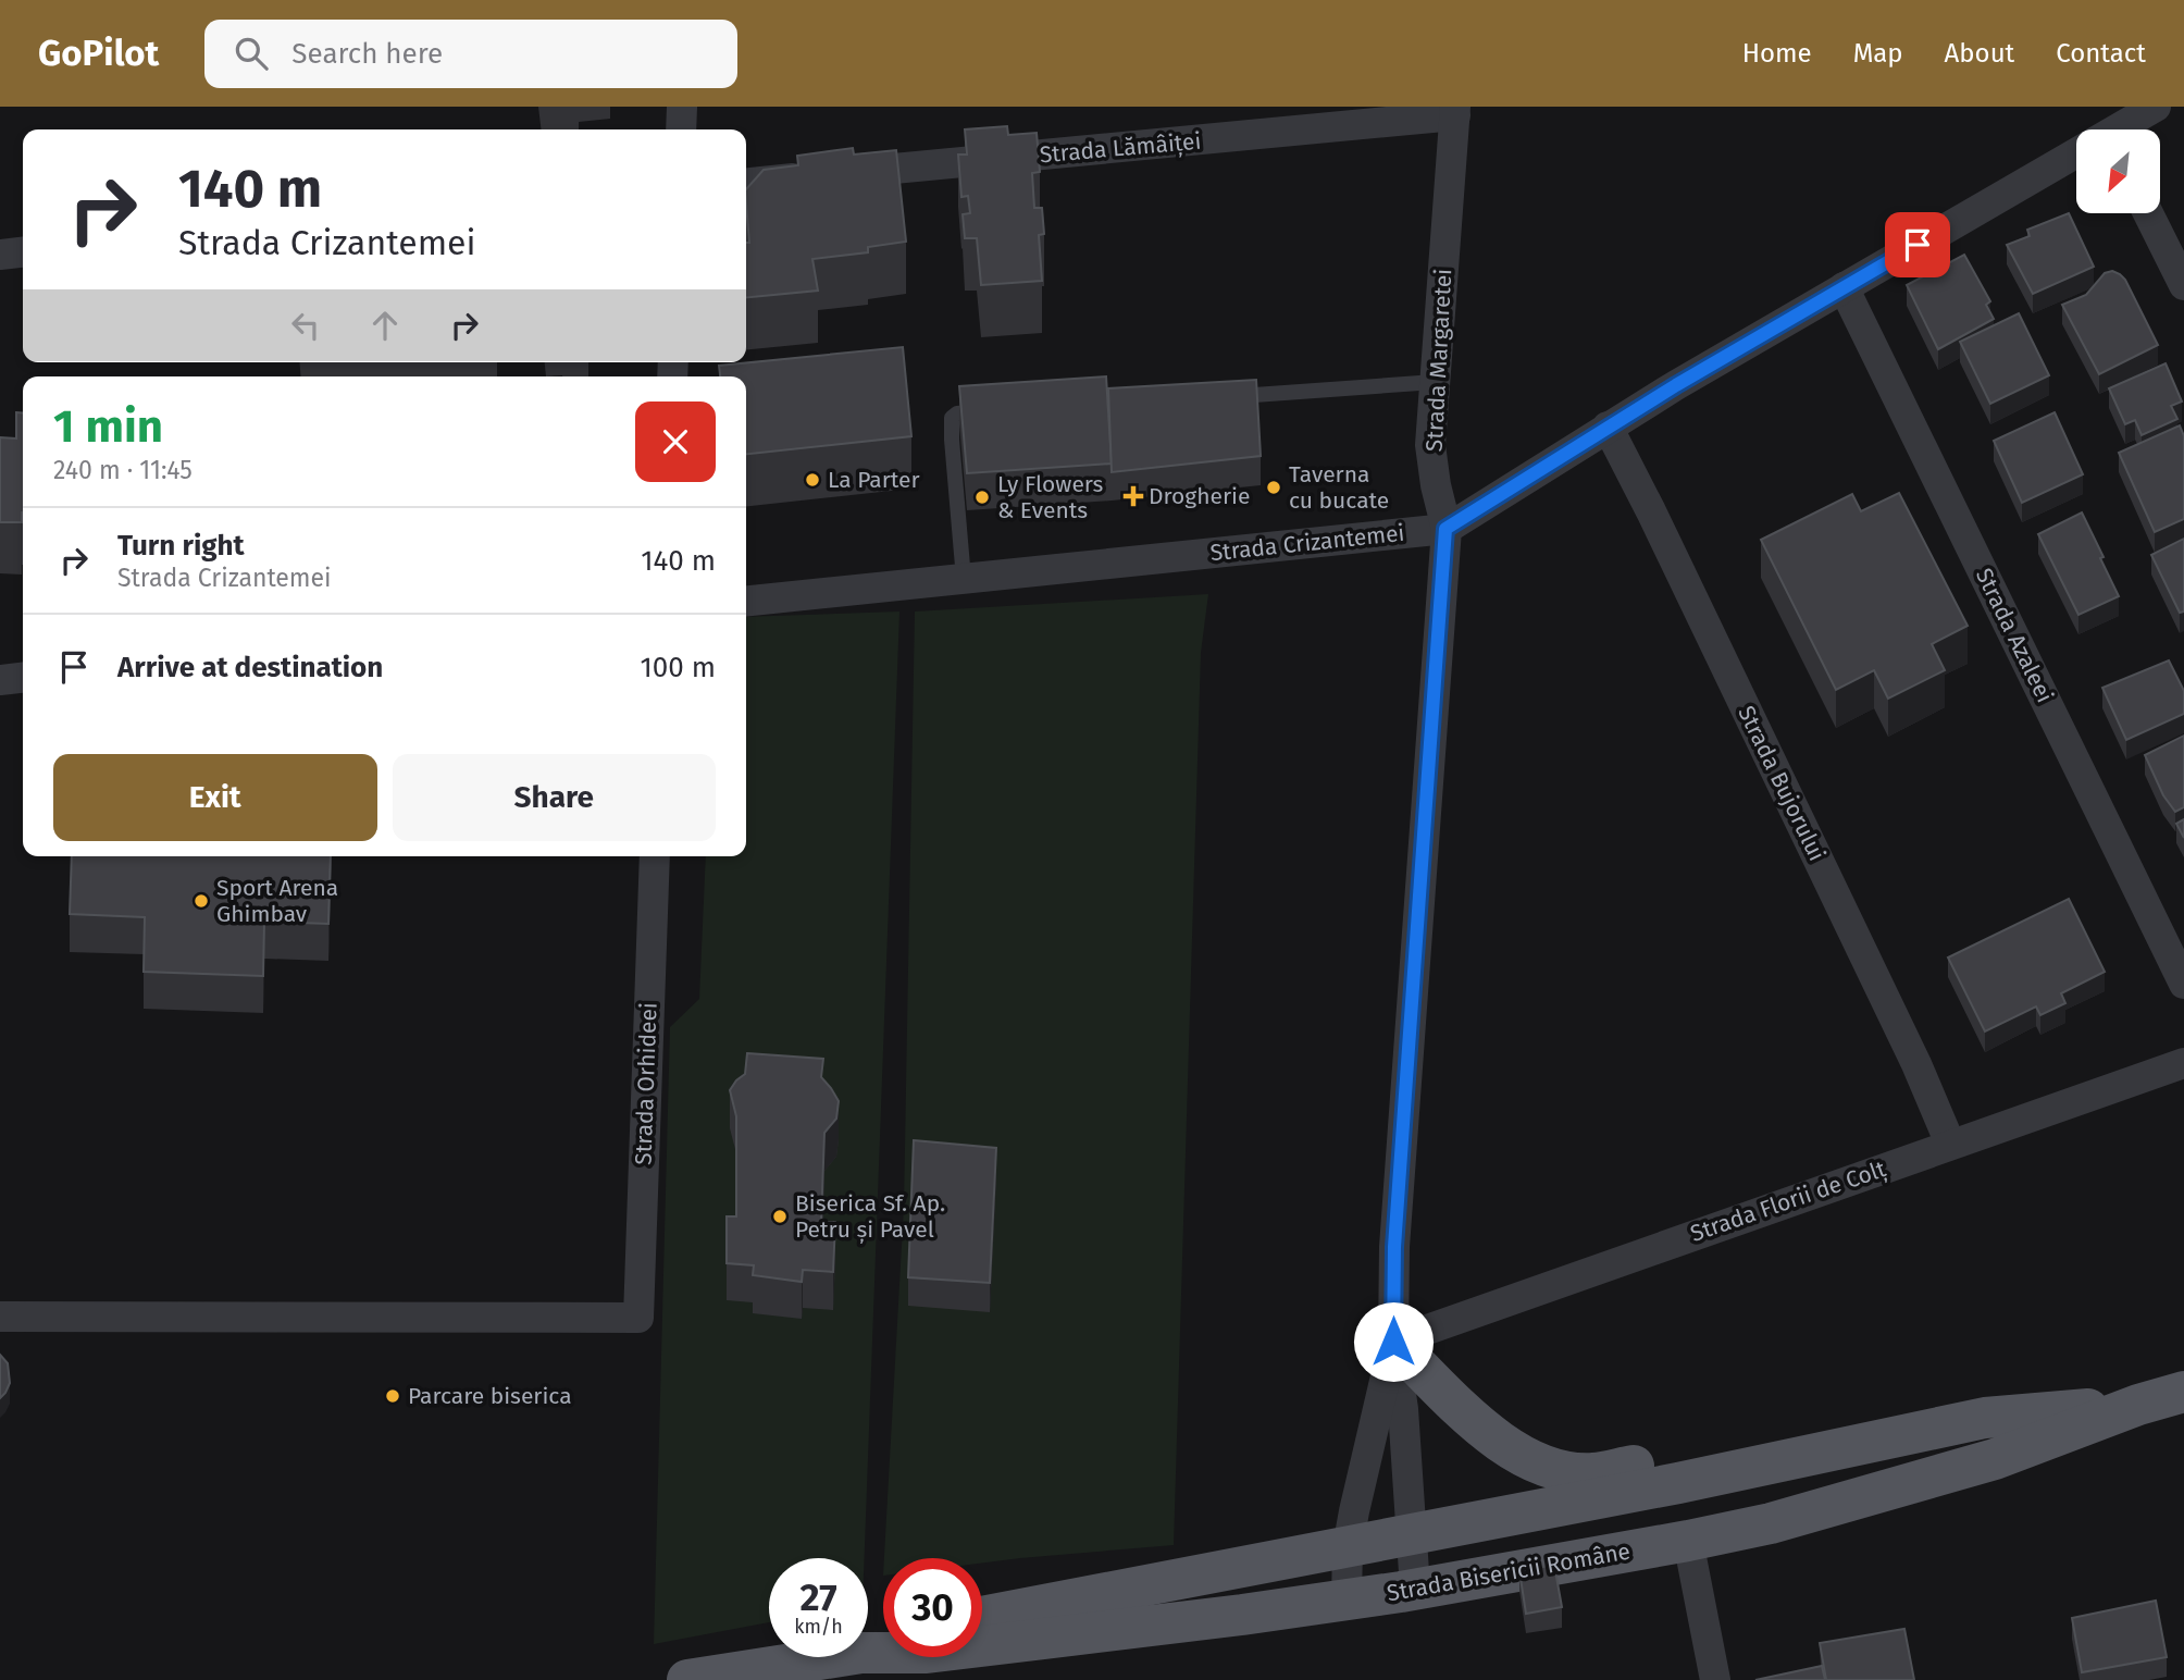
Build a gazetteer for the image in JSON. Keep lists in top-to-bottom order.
{
  "streets": {
    "main road": ["Strada Bisericii Române"],
    "street": [
      "Strada Lămâiței",
      "Strada Margaretei",
      "Strada Crizantemei",
      "Strada Azaleei",
      "Strada Bujorului",
      "Strada Orhideei",
      "Strada Florii de Colț"
    ]
  },
  "crossings": [
    ["Strada Lămâiței", "Strada Margaretei"],
    ["Strada Margaretei", "Strada Crizantemei"],
    ["Strada Margaretei", "Strada Florii de Colț"],
    ["Strada Margaretei", "Strada Bisericii Române"],
    ["Strada Crizantemei", "Strada Azaleei"],
    ["Strada Crizantemei", "Strada Bujorului"],
    ["Strada Bujorului", "Strada Florii de Colț"]
  ],
  "places": {
    "other": [
      "La Parter",
      "Taverna cu bucate",
      "Ly Flowers & Events",
      "Sport Arena Ghimbav",
      "Biserica Sf. Ap. Petru și Pavel",
      "Parcare biserica"
    ],
    "health": ["Drogherie"]
  },
  "north": "bottom left",
  "page": {
    "header": "GoPilot",
    "search": "Search here",
    "nav": [
      "Home",
      "Map",
      "About",
      "Contact"
    ],
    "turn": ["140 m", "Strada Crizantemei"],
    "heading": ["1 min", "240 m · 11:45"],
    "list": [
      {
        "name": "Turn right",
        "note": "Strada Crizantemei",
        "value": "140 m"
      },
      {
        "name": "Arrive at destination",
        "value": "100 m"
      }
    ],
    "buttons": ["Exit", "Share"],
    "speed": "27 km/h",
    "limit": "30"
  }
}
